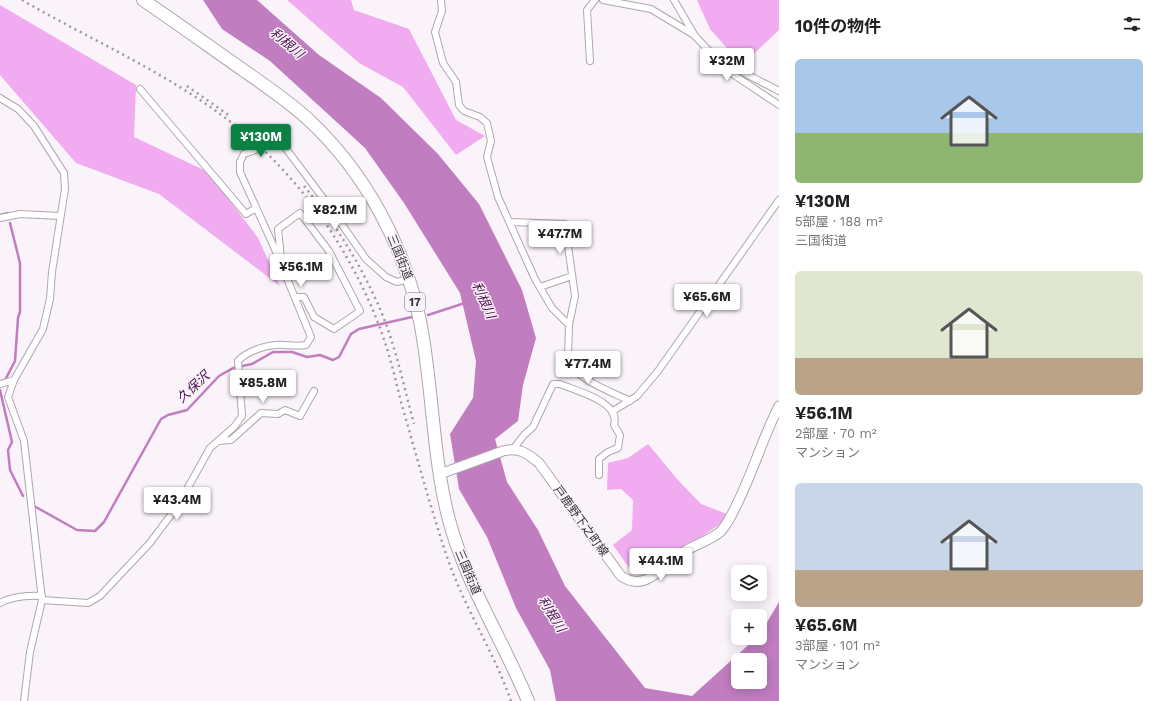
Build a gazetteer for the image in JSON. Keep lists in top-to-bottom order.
{
  "streets": {
    "highway": ["三国街道", "17"],
    "main road": ["戸鹿野下之町線"]
  },
  "water": ["利根川", "久保沢"],
  "page": {
    "heading": "10件の物件",
    "price": [
      "¥32M",
      "¥130M",
      "¥82.1M",
      "¥47.7M",
      "¥56.1M",
      "¥65.6M",
      "¥77.4M",
      "¥85.8M",
      "¥43.4M",
      "¥44.1M"
    ],
    "list": [
      {
        "name": "¥130M",
        "note": "5部屋 · 188 m² · 三国街道"
      },
      {
        "name": "¥56.1M",
        "note": "2部屋 · 70 m² · マンション"
      },
      {
        "name": "¥65.6M",
        "note": "3部屋 · 101 m² · マンション"
      }
    ],
    "map_buttons": ["+", "−"]
  }
}
